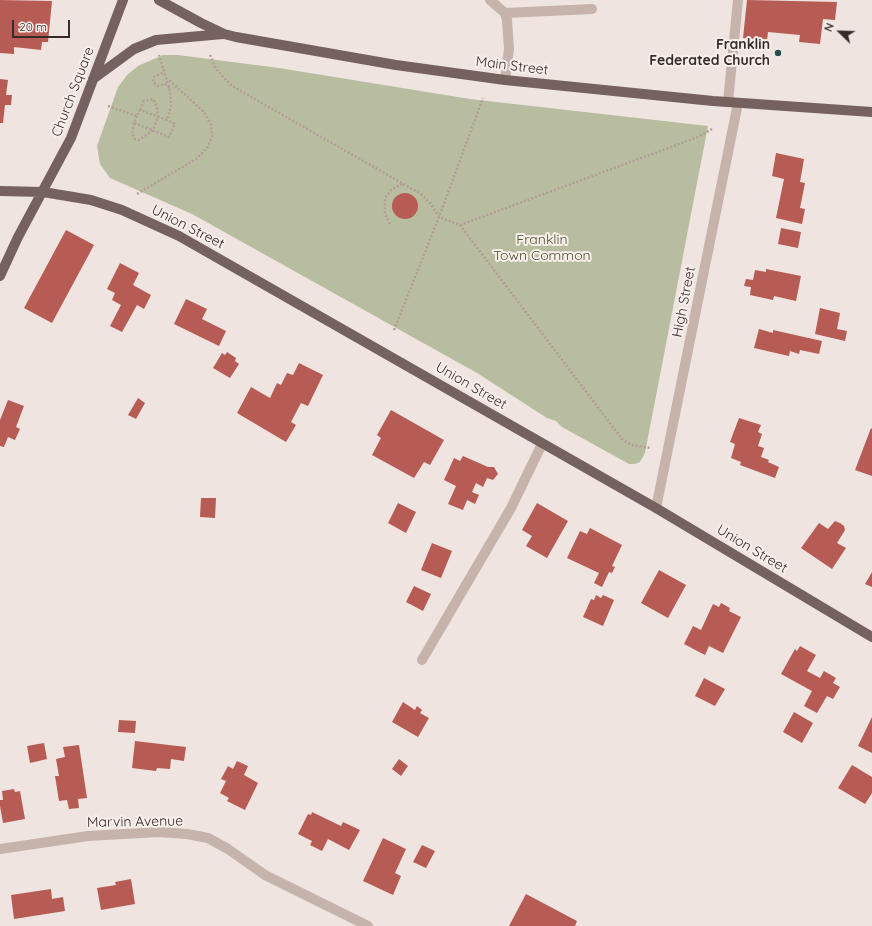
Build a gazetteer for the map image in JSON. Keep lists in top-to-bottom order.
{
  "streets": {
    "main road": ["Main Street", "Church Square", "Union Street"],
    "street": ["High Street", "Marvin Avenue"]
  },
  "crossings": [
    ["Main Street", "High Street"],
    ["Church Square", "Union Street"],
    ["Union Street", "High Street"]
  ],
  "parks": ["Franklin Town Common"],
  "places": ["Franklin Federated Church"],
  "scale_bar": "20 m",
  "north": "top left"
}
